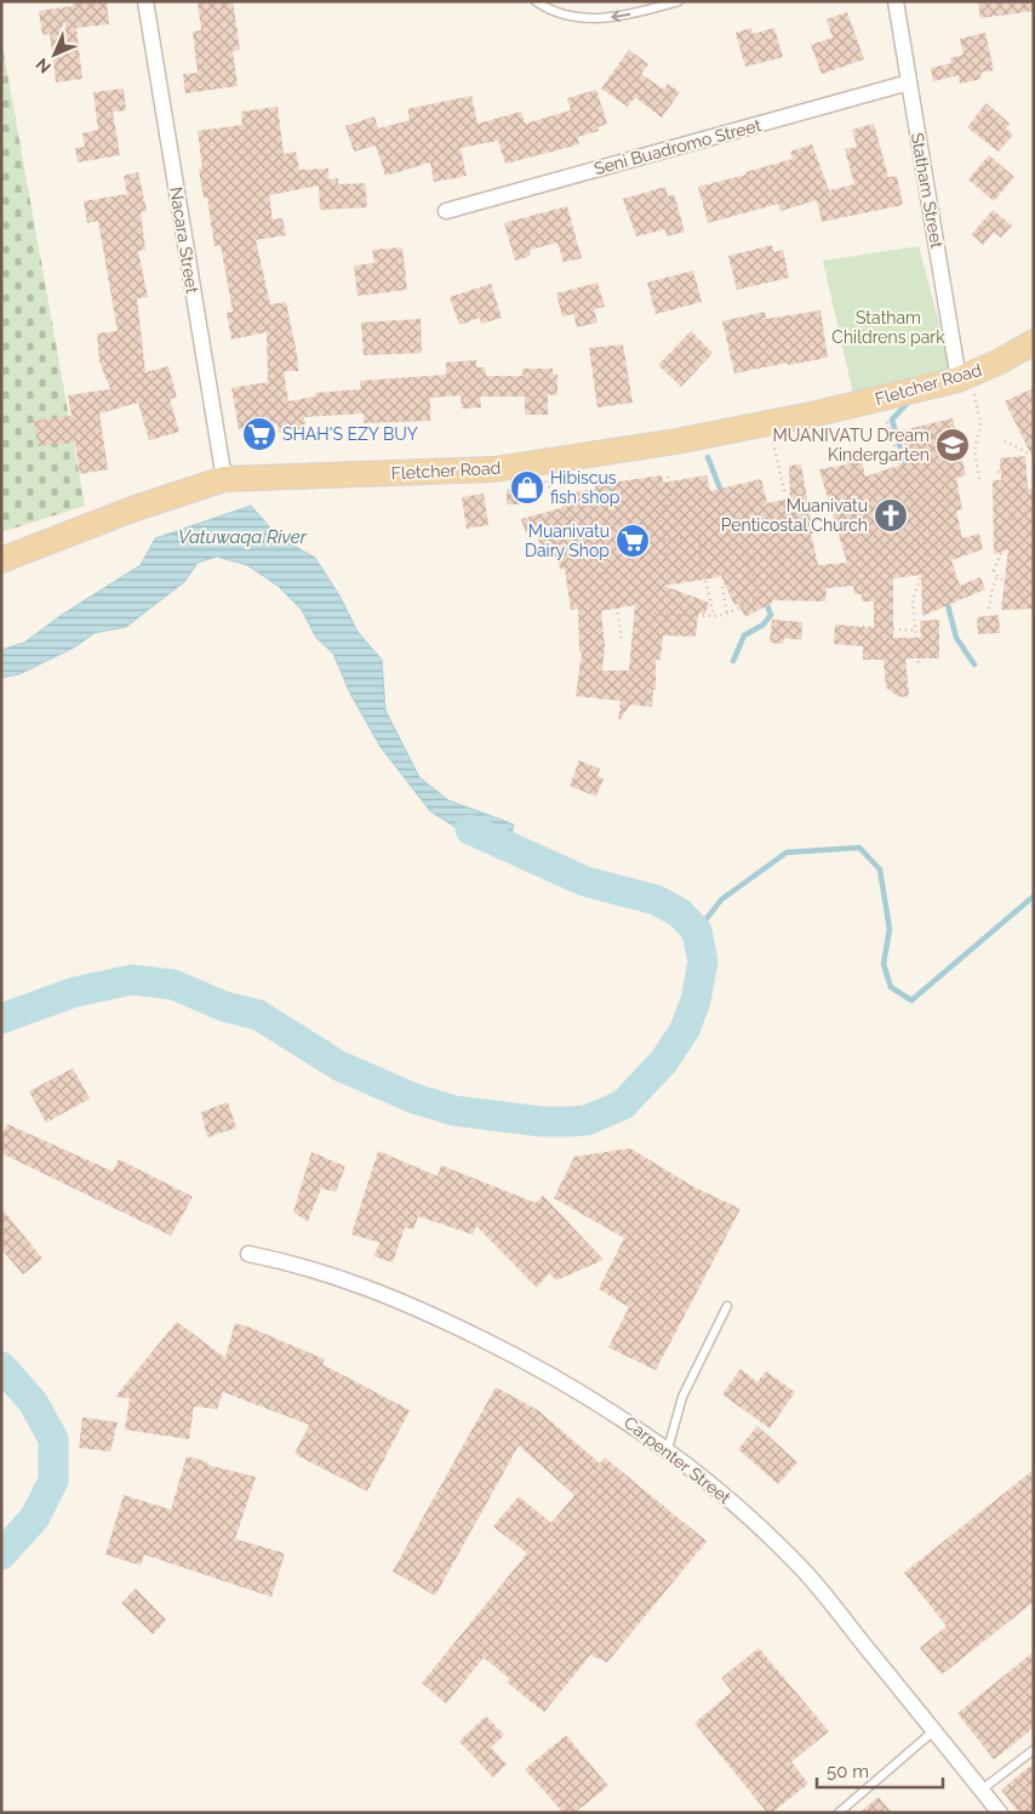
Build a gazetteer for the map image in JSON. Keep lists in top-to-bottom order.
{
  "streets": {
    "main road": ["Fletcher Road"],
    "street": [
      "Seni Buadromo Street",
      "Statham Street",
      "Nacara Street",
      "Carpenter Street"
    ]
  },
  "crossings": [
    ["Seni Buadromo Street", "Statham Street"],
    ["Statham Street", "Fletcher Road"],
    ["Nacara Street", "Fletcher Road"]
  ],
  "water": ["Vatuwaqa River"],
  "parks": ["Statham Childrens park"],
  "places": {
    "supermarket": ["SHAH'S EZY BUY", "Muanivatu Dairy Shop"],
    "school or university": ["MUANIVATU Dream Kindergarten"],
    "shop": ["Hibiscus fish shop"],
    "church": ["Muanivatu Penticostal Church"]
  },
  "scale_bar": "50 m",
  "north": "bottom left"
}
